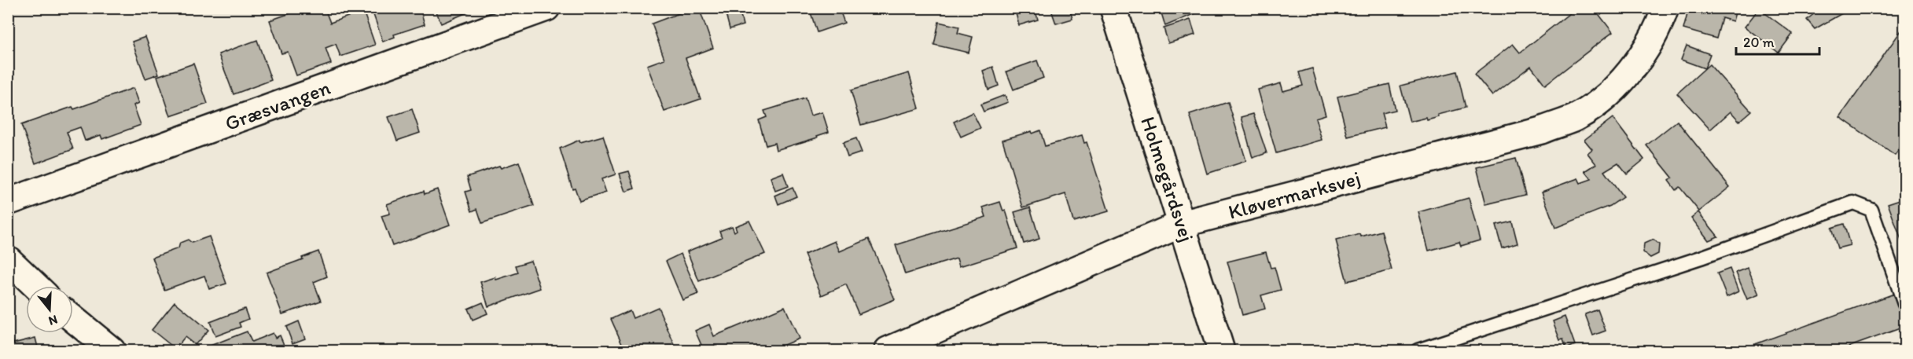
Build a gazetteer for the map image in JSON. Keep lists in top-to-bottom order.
{
  "streets": {
    "street": ["Græsvangen", "Holmegårdsvej", "Kløvermarksvej"]
  },
  "crossings": [
    ["Holmegårdsvej", "Kløvermarksvej"]
  ],
  "scale_bar": "20 m",
  "north": "bottom"
}
